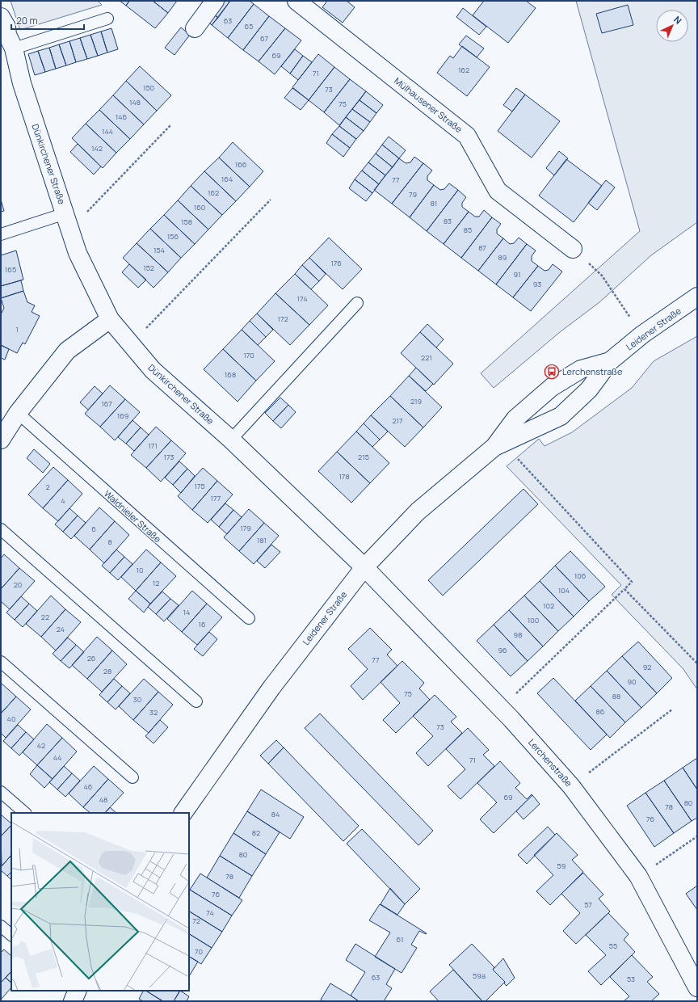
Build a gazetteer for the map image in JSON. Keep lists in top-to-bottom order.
{
  "streets": {
    "street": [
      "Mülhausener Straße",
      "Dünkirchener Straße",
      "Leidener Straße",
      "Lerchenstraße"
    ],
    "lane": ["Waldnieler Straße"]
  },
  "crossings": [
    ["Dünkirchener Straße", "Leidener Straße"],
    ["Dünkirchener Straße", "Lerchenstraße"],
    ["Leidener Straße", "Lerchenstraße"]
  ],
  "places": {
    "bus stop": ["Lerchenstraße"]
  },
  "house_numbers": [
    "63",
    "65",
    "67",
    "69",
    "162",
    "71",
    "150",
    "73",
    "148",
    "75",
    "146",
    "144",
    "142",
    "166",
    "164",
    "77",
    "162",
    "79",
    "81",
    "160",
    "83",
    "158",
    "85",
    "156",
    "87",
    "154",
    "89",
    "176",
    "152",
    "165",
    "91",
    "93",
    "174",
    "172",
    "1",
    "170",
    "221",
    "168",
    "219",
    "167",
    "169",
    "217",
    "171",
    "173",
    "215",
    "178",
    "175",
    "2",
    "177",
    "4",
    "179",
    "6",
    "181",
    "8",
    "10",
    "106",
    "12",
    "20",
    "104",
    "102",
    "14",
    "22",
    "100",
    "16",
    "24",
    "98",
    "96",
    "26",
    "77",
    "92",
    "28",
    "90",
    "75",
    "88",
    "30",
    "86",
    "32",
    "40",
    "73",
    "42",
    "44",
    "71",
    "46",
    "69",
    "48",
    "80",
    "78",
    "84",
    "76",
    "82",
    "80",
    "59",
    "78",
    "76",
    "57",
    "74",
    "72",
    "61",
    "55",
    "70",
    "59a",
    "63",
    "53"
  ],
  "scale_bar": "20 m",
  "north": "top right"
}
